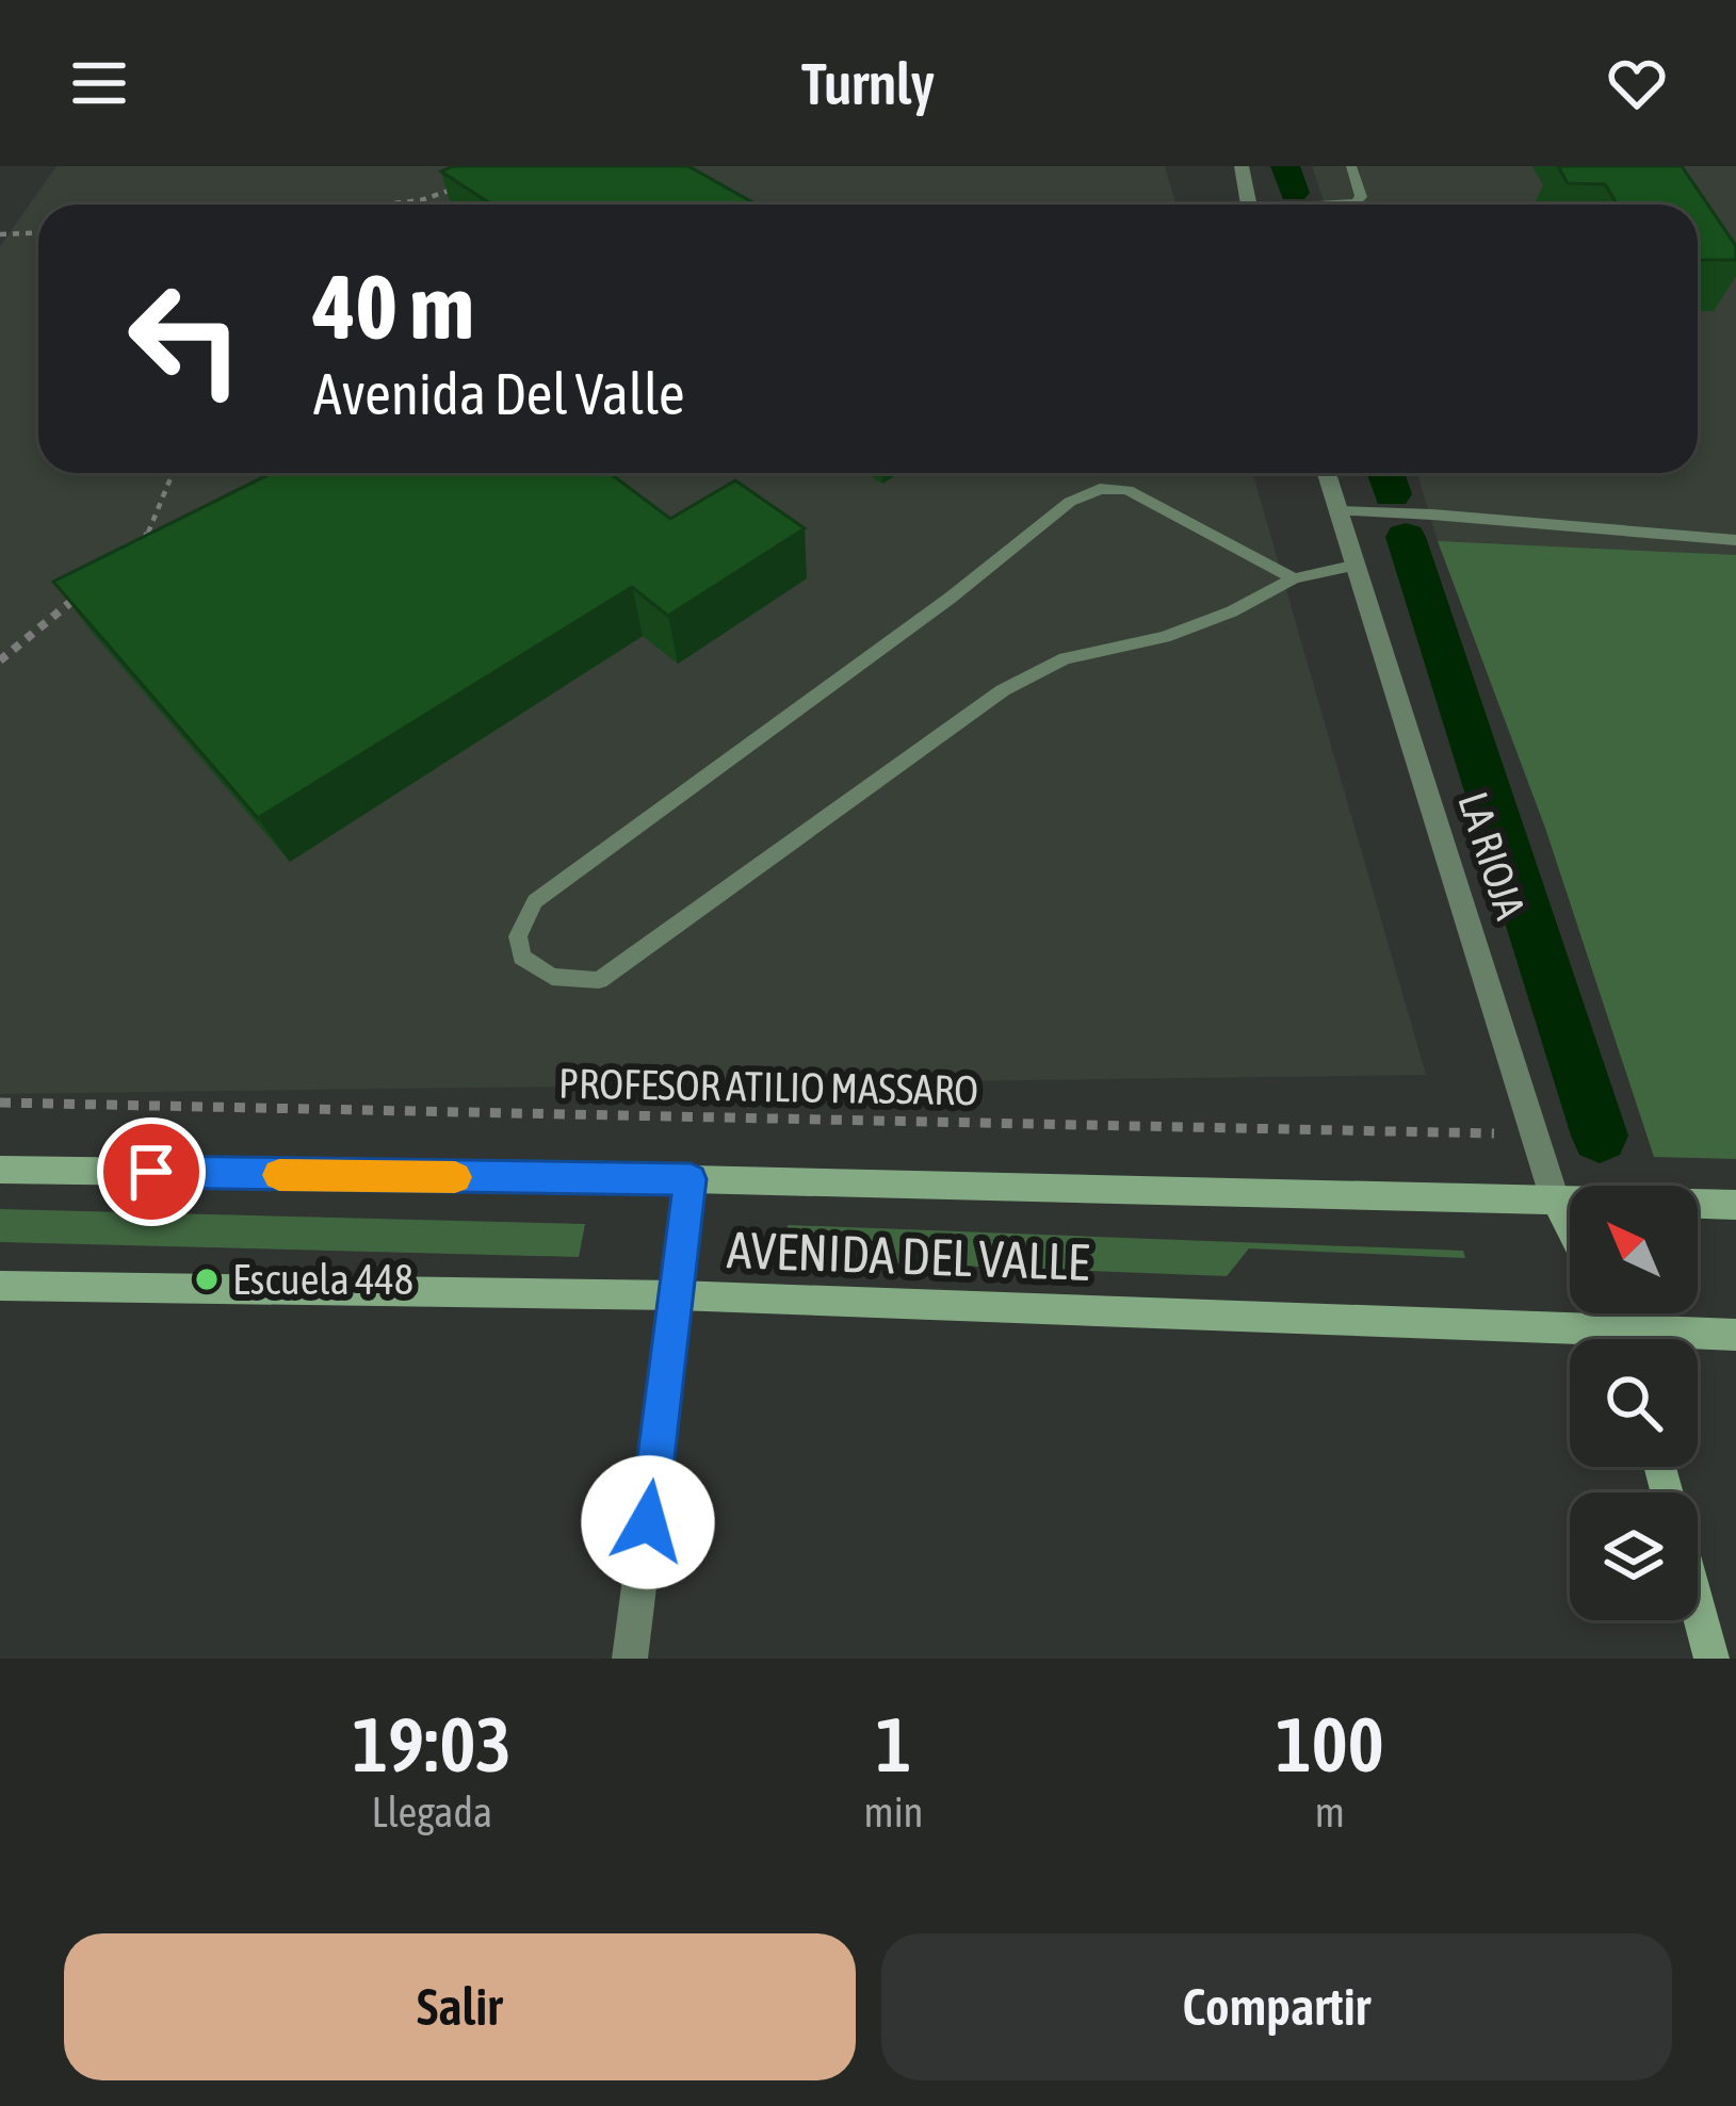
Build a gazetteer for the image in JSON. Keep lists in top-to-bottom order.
{
  "streets": {
    "main road": ["LA RIOJA", "AVENIDA DEL VALLE"],
    "path": ["PROFESOR ATILIO MASSARO"]
  },
  "crossings": [
    ["LA RIOJA", "PROFESOR ATILIO MASSARO"],
    ["LA RIOJA", "AVENIDA DEL VALLE"]
  ],
  "places": ["Escuela 448"],
  "north": "top left",
  "page": {
    "header": "Turnly",
    "turn": ["40 m", "Avenida Del Valle"],
    "eta": [
      "19:03",
      "Llegada",
      "1",
      "min",
      "100",
      "m"
    ],
    "buttons": ["Salir", "Compartir"]
  }
}
